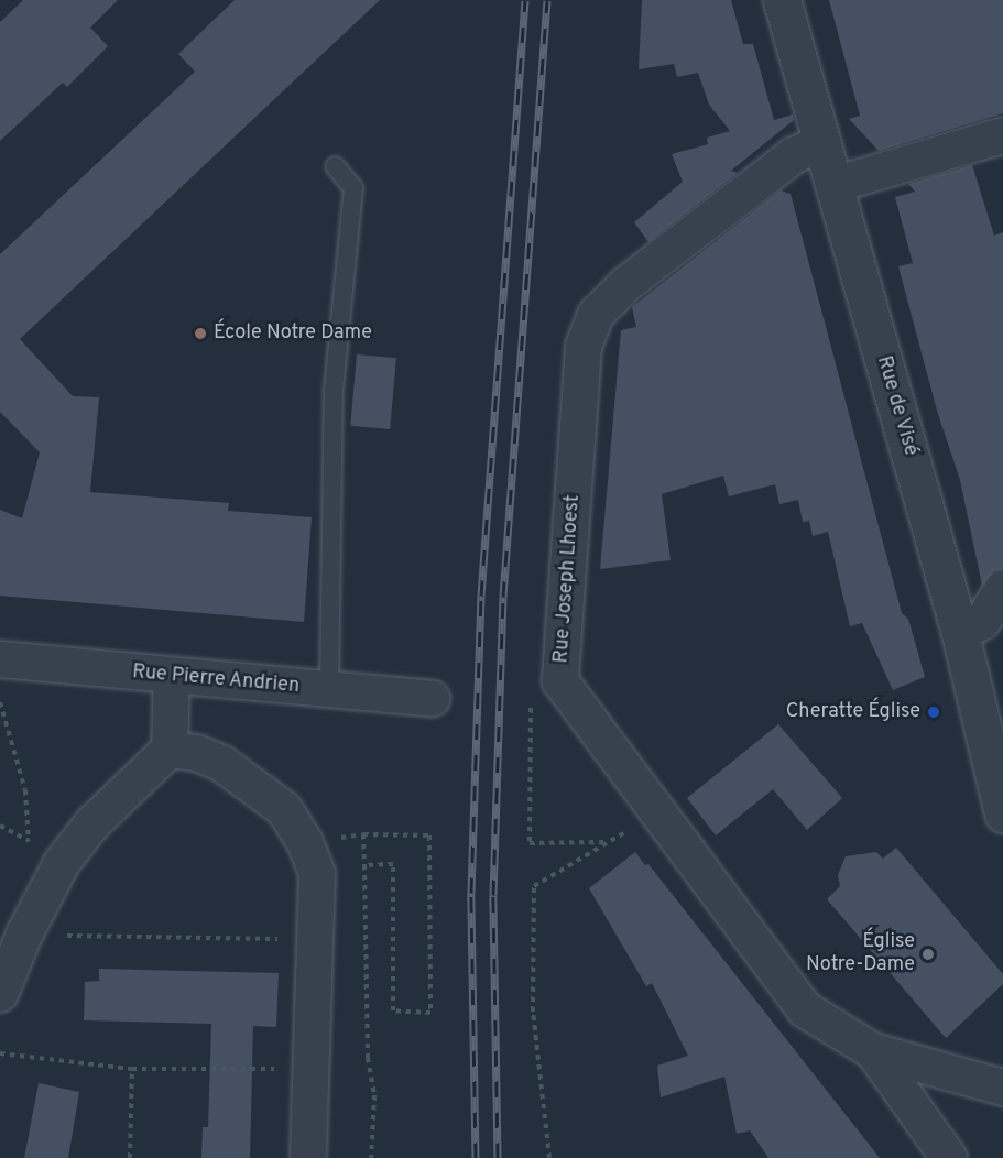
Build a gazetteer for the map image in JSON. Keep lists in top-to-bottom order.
{
  "streets": {
    "street": ["Rue de Visé", "Rue Joseph Lhoest", "Rue Pierre Andrien"]
  },
  "crossings": [
    ["Rue de Visé", "Rue Joseph Lhoest"]
  ],
  "places": ["École Notre Dame", "Cheratte Église", "Église Notre-Dame"]
}
